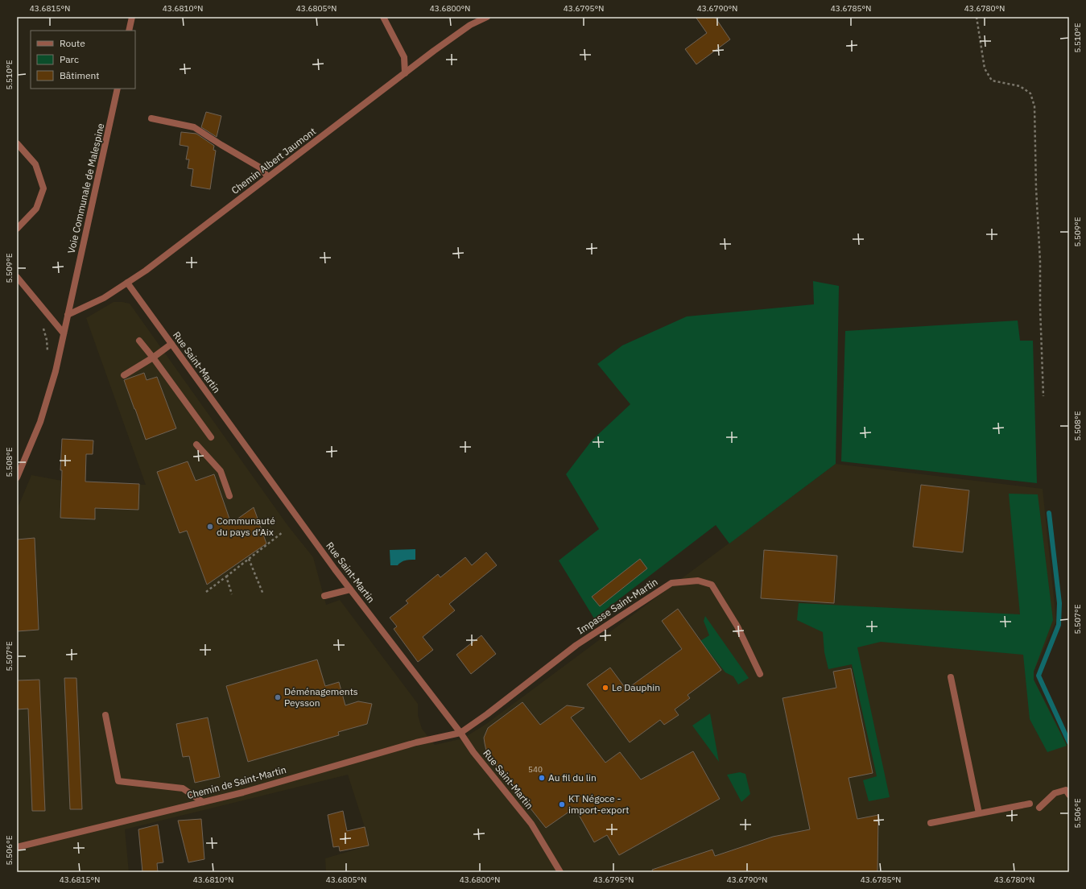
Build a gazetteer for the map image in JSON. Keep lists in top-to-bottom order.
{
  "streets": {
    "street": [
      "Chemin Albert Jaumont",
      "Voie Communale de Malespine",
      "Rue Saint-Martin",
      "Impasse Saint-Martin",
      "Chemin de Saint-Martin"
    ]
  },
  "crossings": [
    ["Chemin Albert Jaumont", "Voie Communale de Malespine"],
    ["Chemin Albert Jaumont", "Rue Saint-Martin"],
    ["Rue Saint-Martin", "Impasse Saint-Martin"],
    ["Rue Saint-Martin", "Chemin de Saint-Martin"],
    ["Impasse Saint-Martin", "Chemin de Saint-Martin"]
  ],
  "places": [
    "Communauté du pays d’Aix",
    "Le Dauphin",
    "Déménagements Peysson",
    "Au fil du lin",
    "KT Négoce - import-export"
  ],
  "house_numbers": ["540"],
  "legend": ["Route", "Parc", "Bâtiment"],
  "coordinates": [
    "43.6815°N",
    "43.6810°N",
    "43.6805°N",
    "43.6800°N",
    "43.6795°N",
    "43.6790°N",
    "43.6785°N",
    "43.6780°N",
    "5.510°E",
    "5.509°E",
    "5.508°E",
    "5.507°E",
    "5.506°E"
  ]
}
